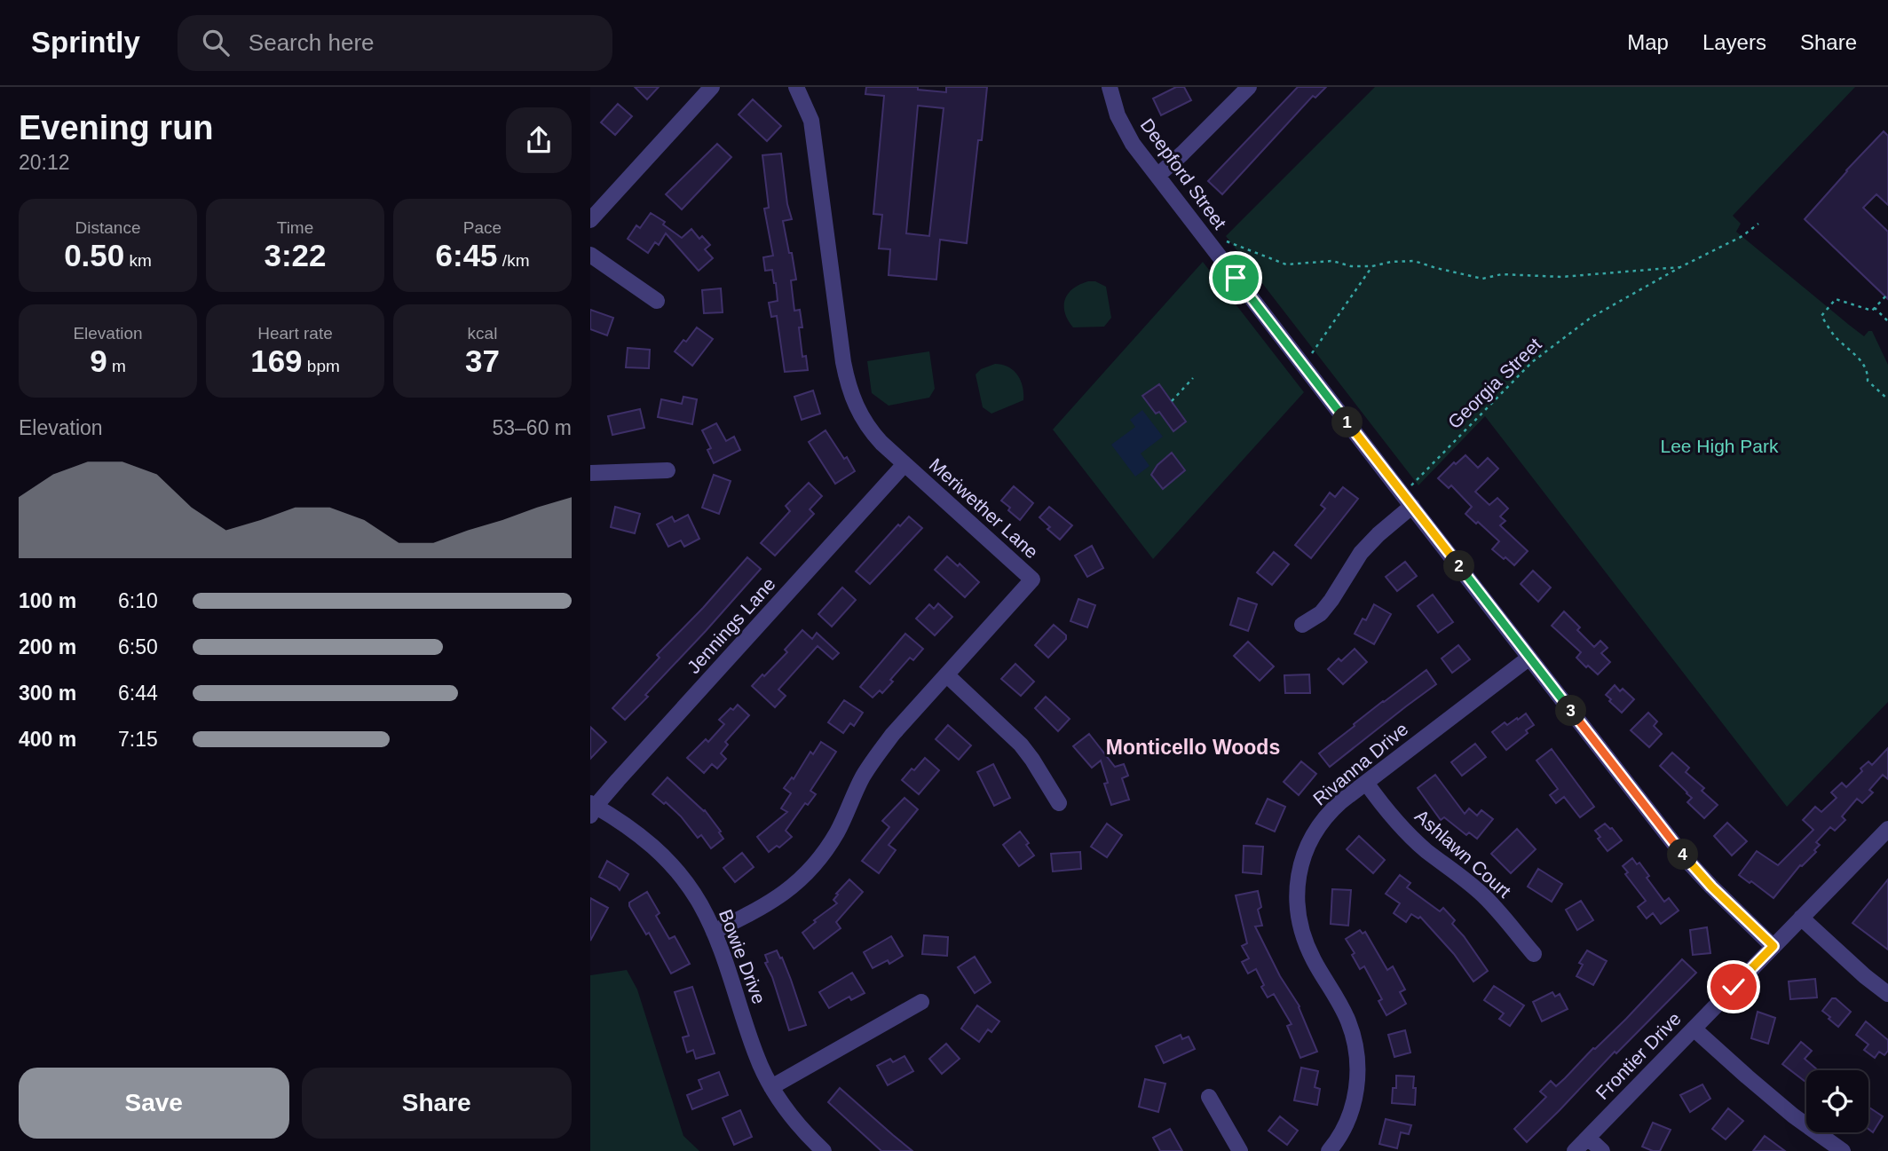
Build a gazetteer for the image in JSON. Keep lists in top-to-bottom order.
{
  "streets": {
    "street": [
      "Deepford Street",
      "Meriwether Lane",
      "Jennings Lane",
      "Rivanna Drive",
      "Ashlawn Court",
      "Bowie Drive",
      "Frontier Drive"
    ],
    "path": ["Georgia Street"]
  },
  "crossings": [
    ["Deepford Street", "Georgia Street"],
    ["Deepford Street", "Rivanna Drive"],
    ["Deepford Street", "Frontier Drive"],
    ["Meriwether Lane", "Jennings Lane"],
    ["Meriwether Lane", "Bowie Drive"],
    ["Jennings Lane", "Bowie Drive"],
    ["Rivanna Drive", "Ashlawn Court"]
  ],
  "districts": ["Monticello Woods"],
  "parks": ["Lee High Park"],
  "page": {
    "header": "Sprintly",
    "search": "Search here",
    "nav": ["Map", "Layers", "Share"],
    "heading": ["Evening run", "20:12"],
    "stats": [
      ["Distance", "0.50 km"],
      ["Time", "3:22"],
      ["Pace", "6:45 /km"],
      ["Elevation", "9 m"],
      ["Heart rate", "169 bpm"],
      ["kcal", "37"]
    ],
    "chart": ["Elevation", "53–60 m"],
    "pins": [
      "1",
      "2",
      "3",
      "4"
    ],
    "list": [
      {
        "name": "100 m",
        "note": "6:10"
      },
      {
        "name": "200 m",
        "note": "6:50"
      },
      {
        "name": "300 m",
        "note": "6:44"
      },
      {
        "name": "400 m",
        "note": "7:15"
      }
    ],
    "buttons": ["Save", "Share"]
  }
}
